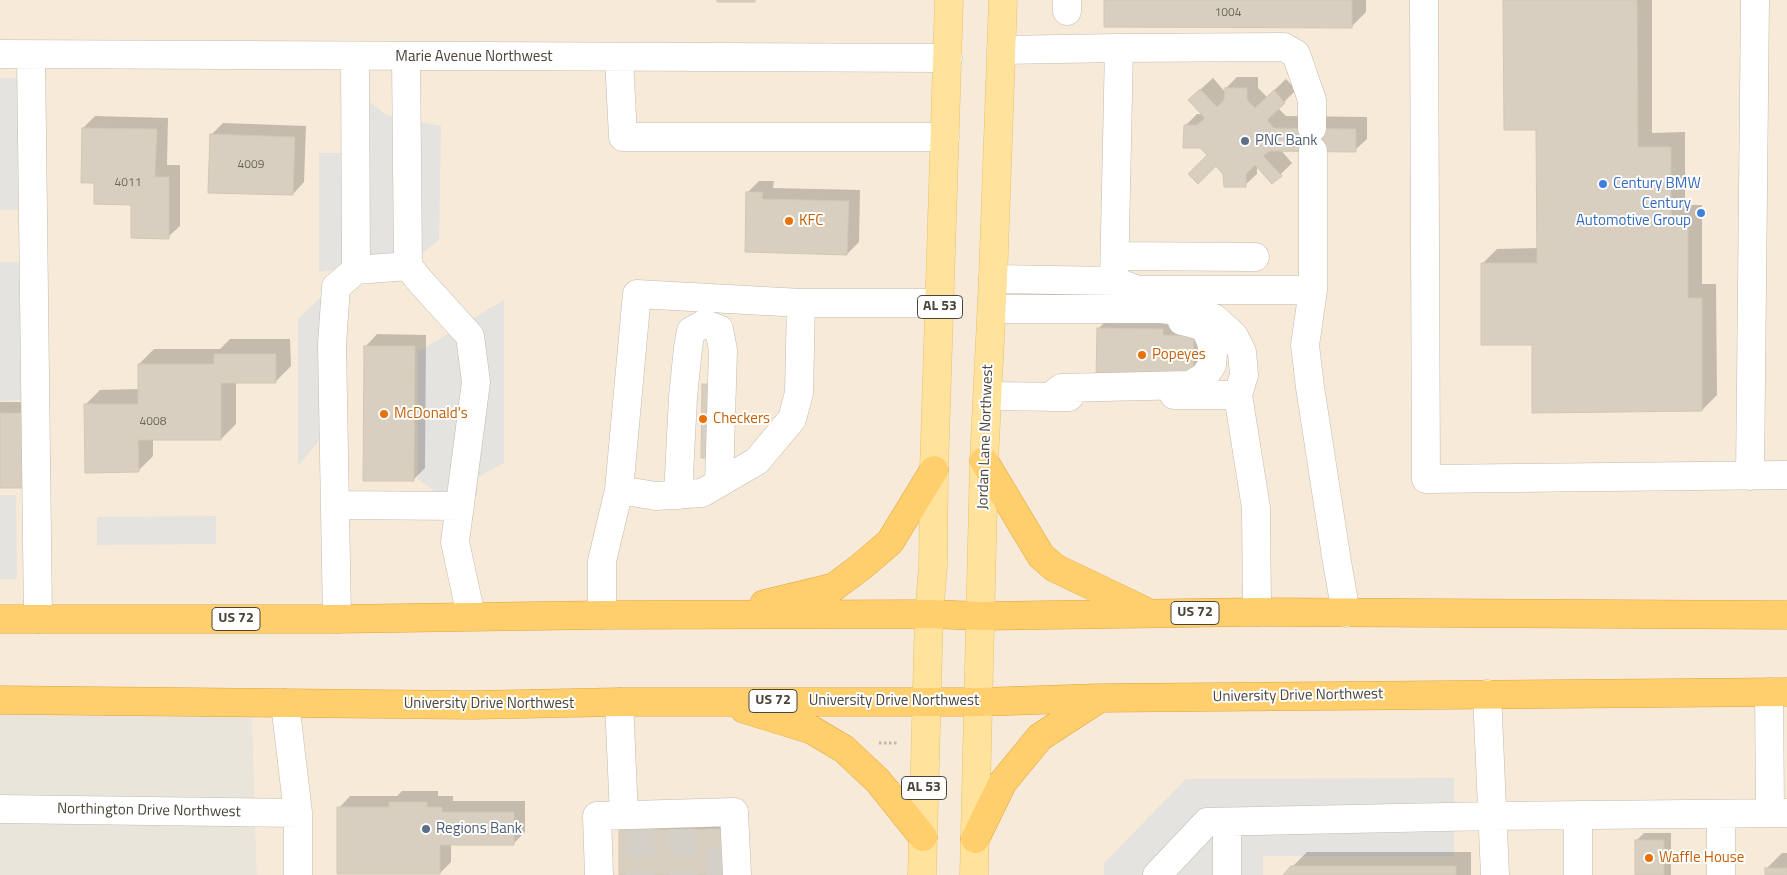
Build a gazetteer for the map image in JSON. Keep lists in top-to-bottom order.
{
  "streets": {
    "highway": ["US 72", "University Drive Northwest"],
    "main road": ["AL 53", "Jordan Lane Northwest"],
    "street": ["Marie Avenue Northwest", "Northington Drive Northwest"]
  },
  "crossings": [
    ["Marie Avenue Northwest", "AL 53"],
    ["AL 53", "US 72"],
    ["AL 53", "University Drive Northwest"],
    ["Jordan Lane Northwest", "US 72"],
    ["Jordan Lane Northwest", "University Drive Northwest"]
  ],
  "places": [
    "PNC Bank",
    "Century BMW",
    "Century Automotive Group",
    "KFC",
    "Popeyes",
    "McDonald's",
    "Checkers",
    "Regions Bank",
    "Waffle House"
  ],
  "house_numbers": [
    "1004",
    "4009",
    "4011",
    "4008"
  ]
}
